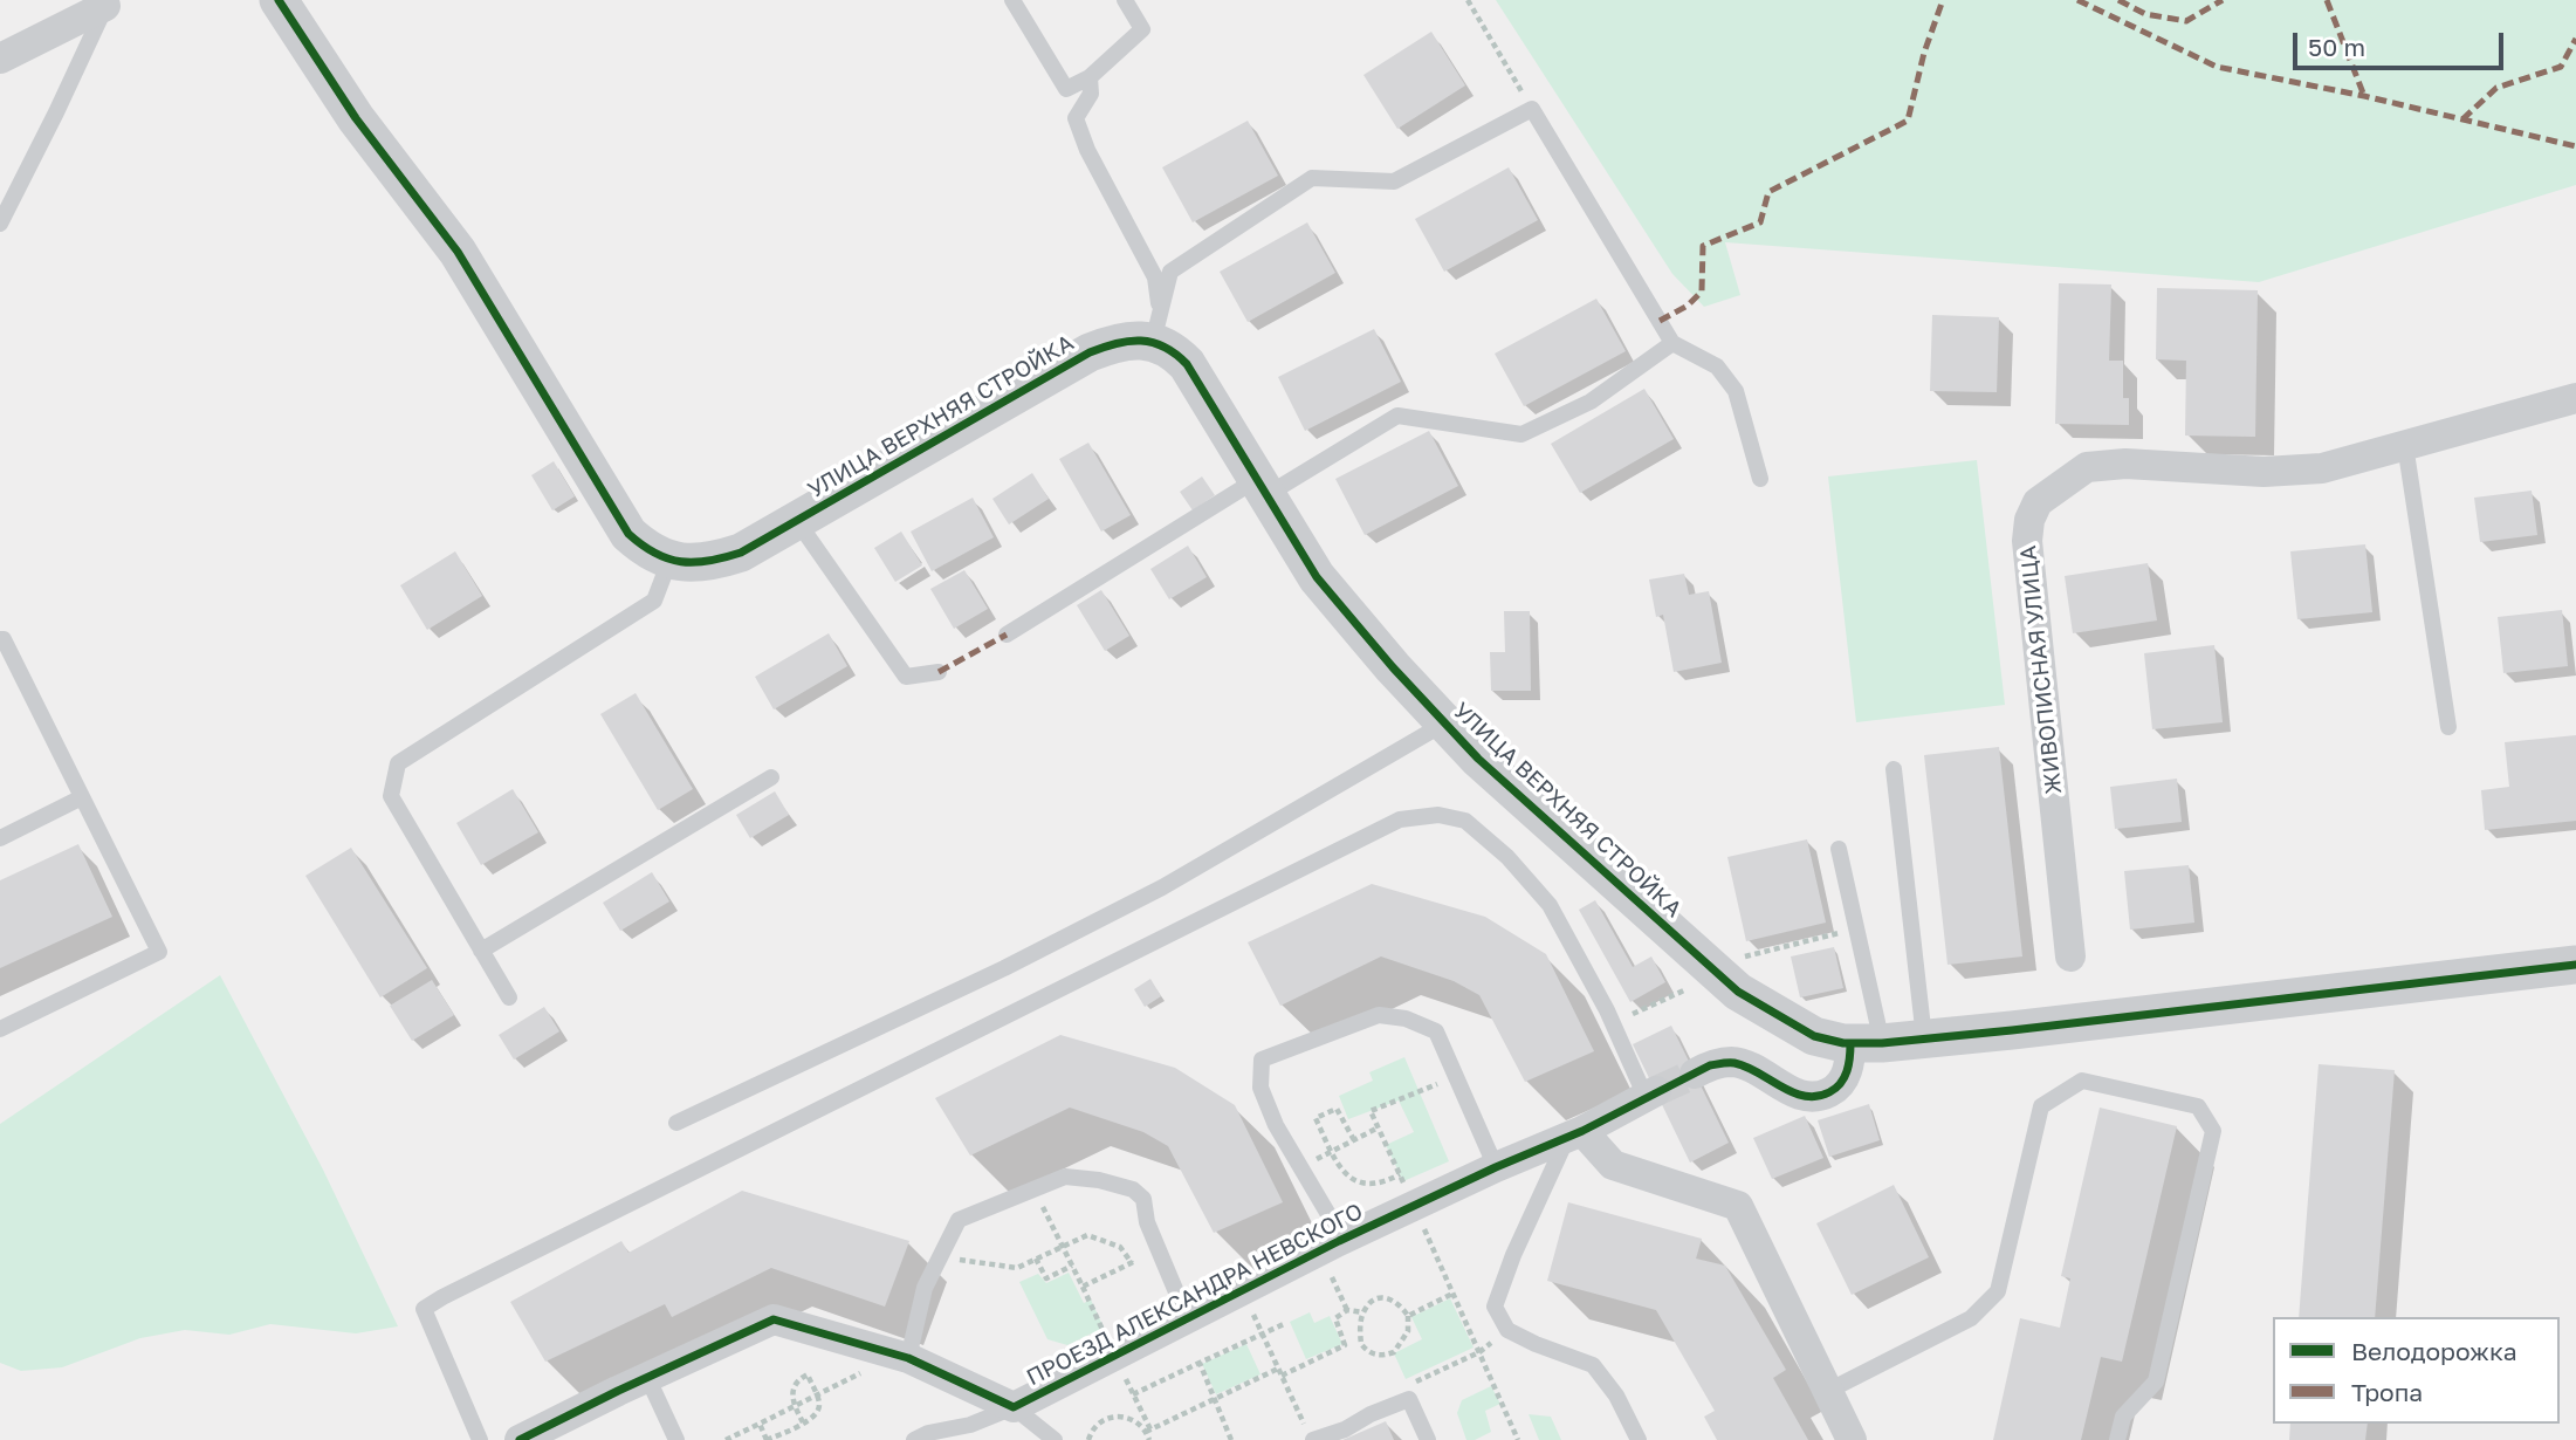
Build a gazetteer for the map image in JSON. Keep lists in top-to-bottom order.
{
  "streets": {
    "street": ["УЛИЦА ВЕРХНЯЯ СТРОЙКА", "ЖИВОПИСНАЯ УЛИЦА", "ПРОЕЗД АЛЕКСАНДРА НЕВСКОГО"]
  },
  "legend": ["Велодорожка", "Тропа"],
  "scale_bar": "50 m"
}
